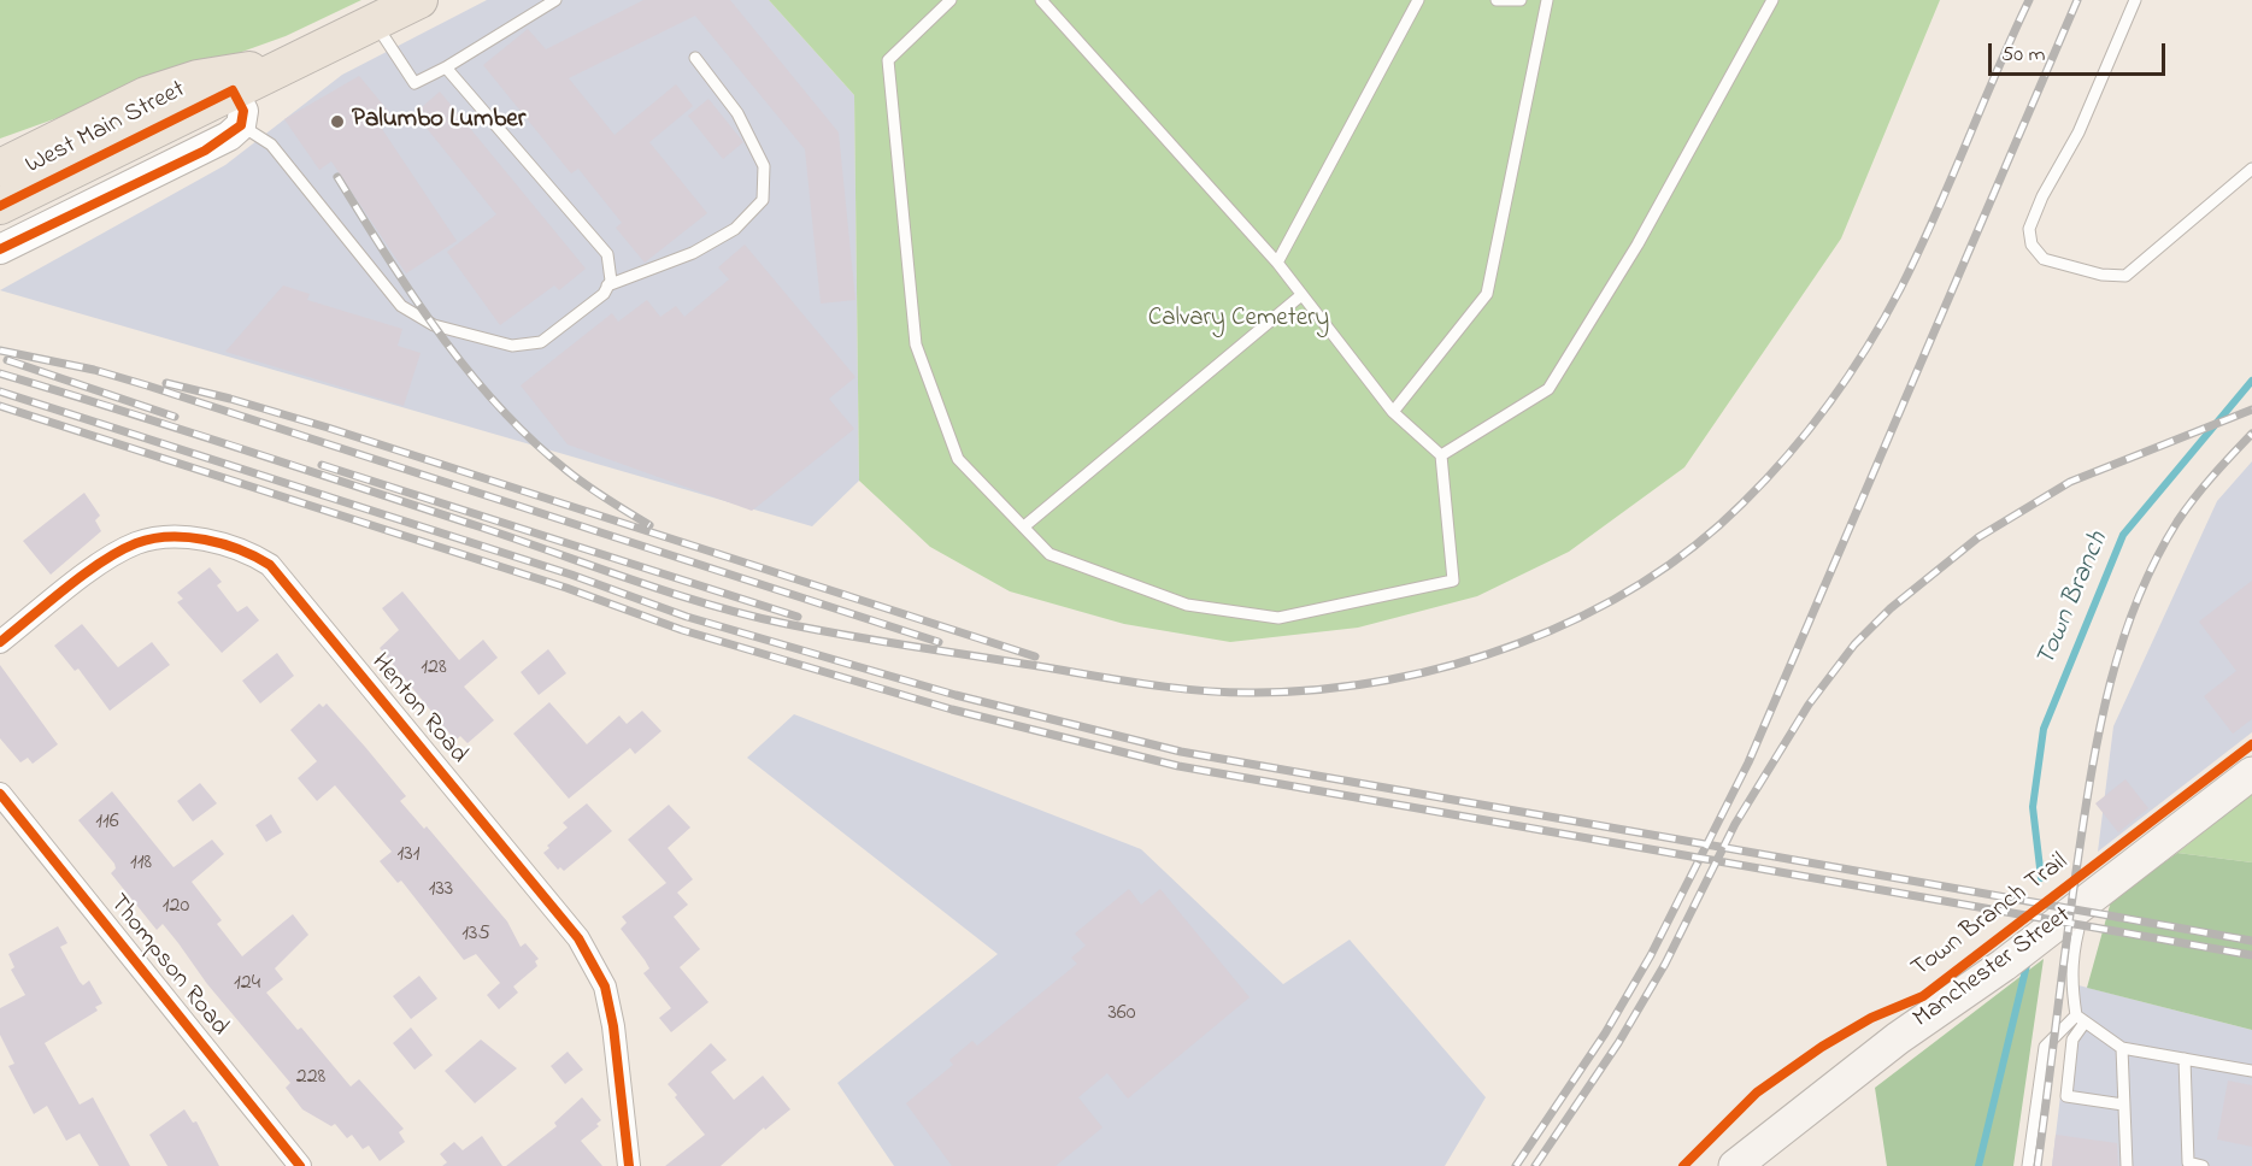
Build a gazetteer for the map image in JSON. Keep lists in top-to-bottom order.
{
  "streets": {
    "main road": ["West Main Street", "Manchester Street"],
    "street": ["Henton Road", "Thompson Road"],
    "cycle path": ["Town Branch Trail"]
  },
  "water": ["Town Branch"],
  "parks": ["Calvary Cemetery"],
  "places": ["Palumbo Lumber"],
  "house_numbers": [
    "128",
    "116",
    "131",
    "118",
    "133",
    "120",
    "135",
    "124",
    "360",
    "228"
  ],
  "scale_bar": "50 m"
}
